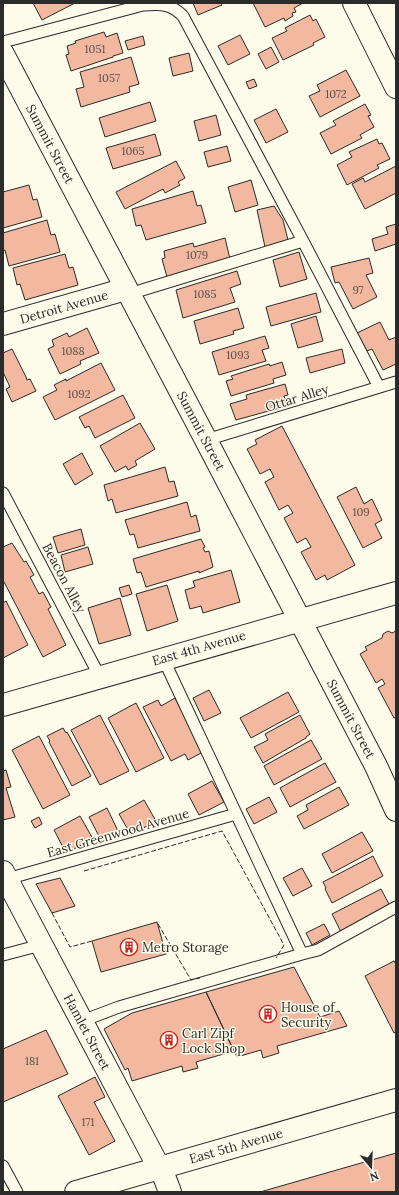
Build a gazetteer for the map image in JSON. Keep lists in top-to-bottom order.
{
  "streets": {
    "main road": [
      "Summit Street",
      "Detroit Avenue",
      "East 4th Avenue",
      "Hamlet Street",
      "East 5th Avenue"
    ],
    "lane": ["Ottar Alley", "Beacon Alley", "East Greenwood Avenue"]
  },
  "crossings": [
    ["Summit Street", "Detroit Avenue"],
    ["Summit Street", "Ottar Alley"],
    ["Summit Street", "East 4th Avenue"],
    ["Beacon Alley", "East 4th Avenue"],
    ["East Greenwood Avenue", "Hamlet Street"],
    ["Hamlet Street", "East 5th Avenue"]
  ],
  "places": {
    "building": ["Metro Storage", "House of Security", "Carl Zipf Lock Shop"]
  },
  "house_numbers": [
    "1051",
    "1057",
    "1072",
    "1065",
    "1079",
    "97",
    "1085",
    "1088",
    "1093",
    "1092",
    "109",
    "181",
    "171"
  ],
  "north": "bottom"
}
